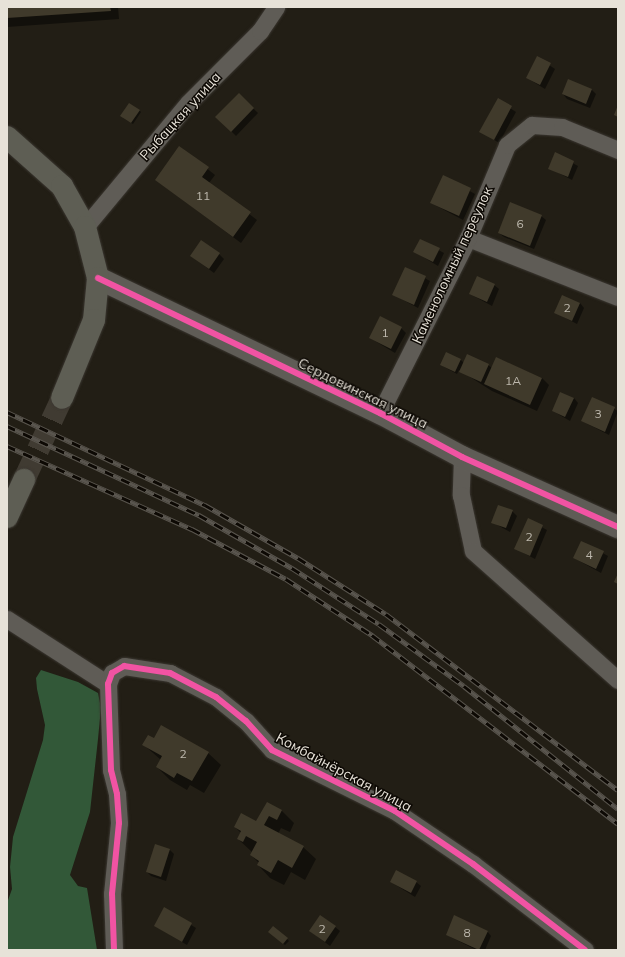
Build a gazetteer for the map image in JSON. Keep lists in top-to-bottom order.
{
  "streets": {
    "street": [
      "Рыбацкая улица",
      "Каменоломный переулок",
      "Сердовинская улица",
      "Комбайнёрская улица"
    ]
  },
  "crossings": [
    ["Каменоломный переулок", "Сердовинская улица"]
  ],
  "house_numbers": [
    "11",
    "6",
    "2",
    "1",
    "1А",
    "3",
    "2",
    "4",
    "2",
    "2",
    "8"
  ]
}
